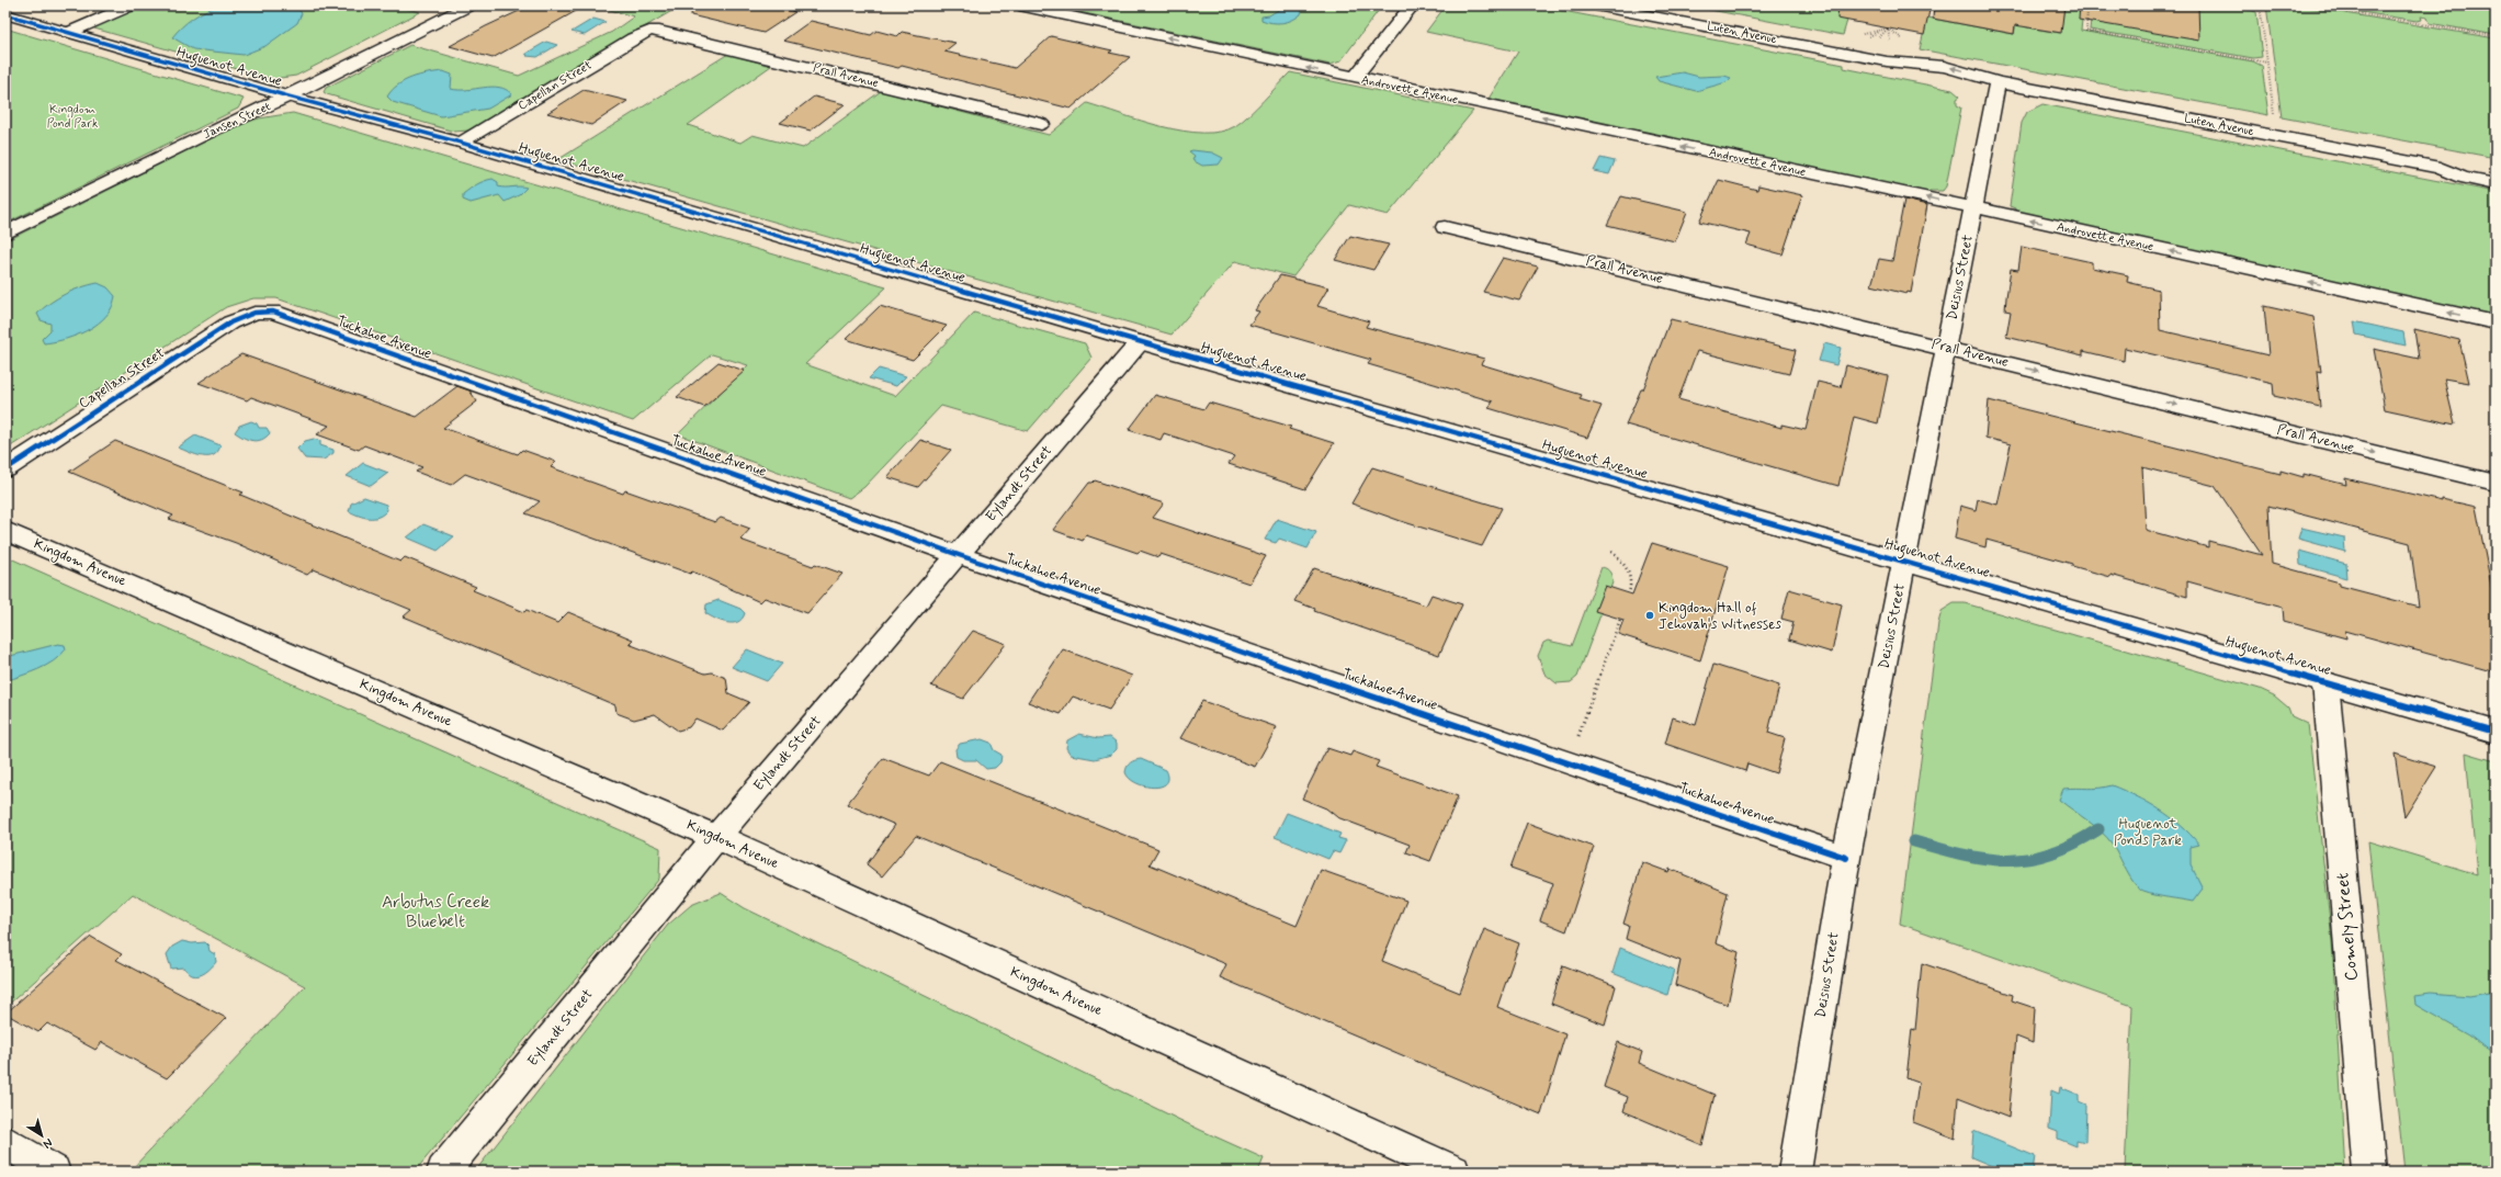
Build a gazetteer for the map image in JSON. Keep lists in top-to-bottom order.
{
  "streets": {
    "street": [
      "Luten Avenue",
      "Huguenot Avenue",
      "Prall Avenue",
      "Capellan Street",
      "Androvette Avenue",
      "Jansen Street",
      "Deisius Street",
      "Tuckahoe Avenue",
      "Eylandt Street",
      "Kingdom Avenue",
      "Comely Street"
    ]
  },
  "crossings": [
    ["Luten Avenue", "Deisius Street"],
    ["Huguenot Avenue", "Capellan Street"],
    ["Huguenot Avenue", "Jansen Street"],
    ["Huguenot Avenue", "Deisius Street"],
    ["Huguenot Avenue", "Eylandt Street"],
    ["Huguenot Avenue", "Comely Street"],
    ["Prall Avenue", "Capellan Street"],
    ["Prall Avenue", "Deisius Street"],
    ["Capellan Street", "Tuckahoe Avenue"],
    ["Androvette Avenue", "Deisius Street"],
    ["Deisius Street", "Tuckahoe Avenue"],
    ["Tuckahoe Avenue", "Eylandt Street"],
    ["Eylandt Street", "Kingdom Avenue"]
  ],
  "one_way": ["Prall Avenue", "Androvette Avenue"],
  "parks": ["Kingdom Pond Park", "Huguenot Ponds Park", "Arbutus Creek Bluebelt"],
  "places": ["Kingdom Hall of Jehovah's Witnesses"],
  "north": "bottom right"
}
